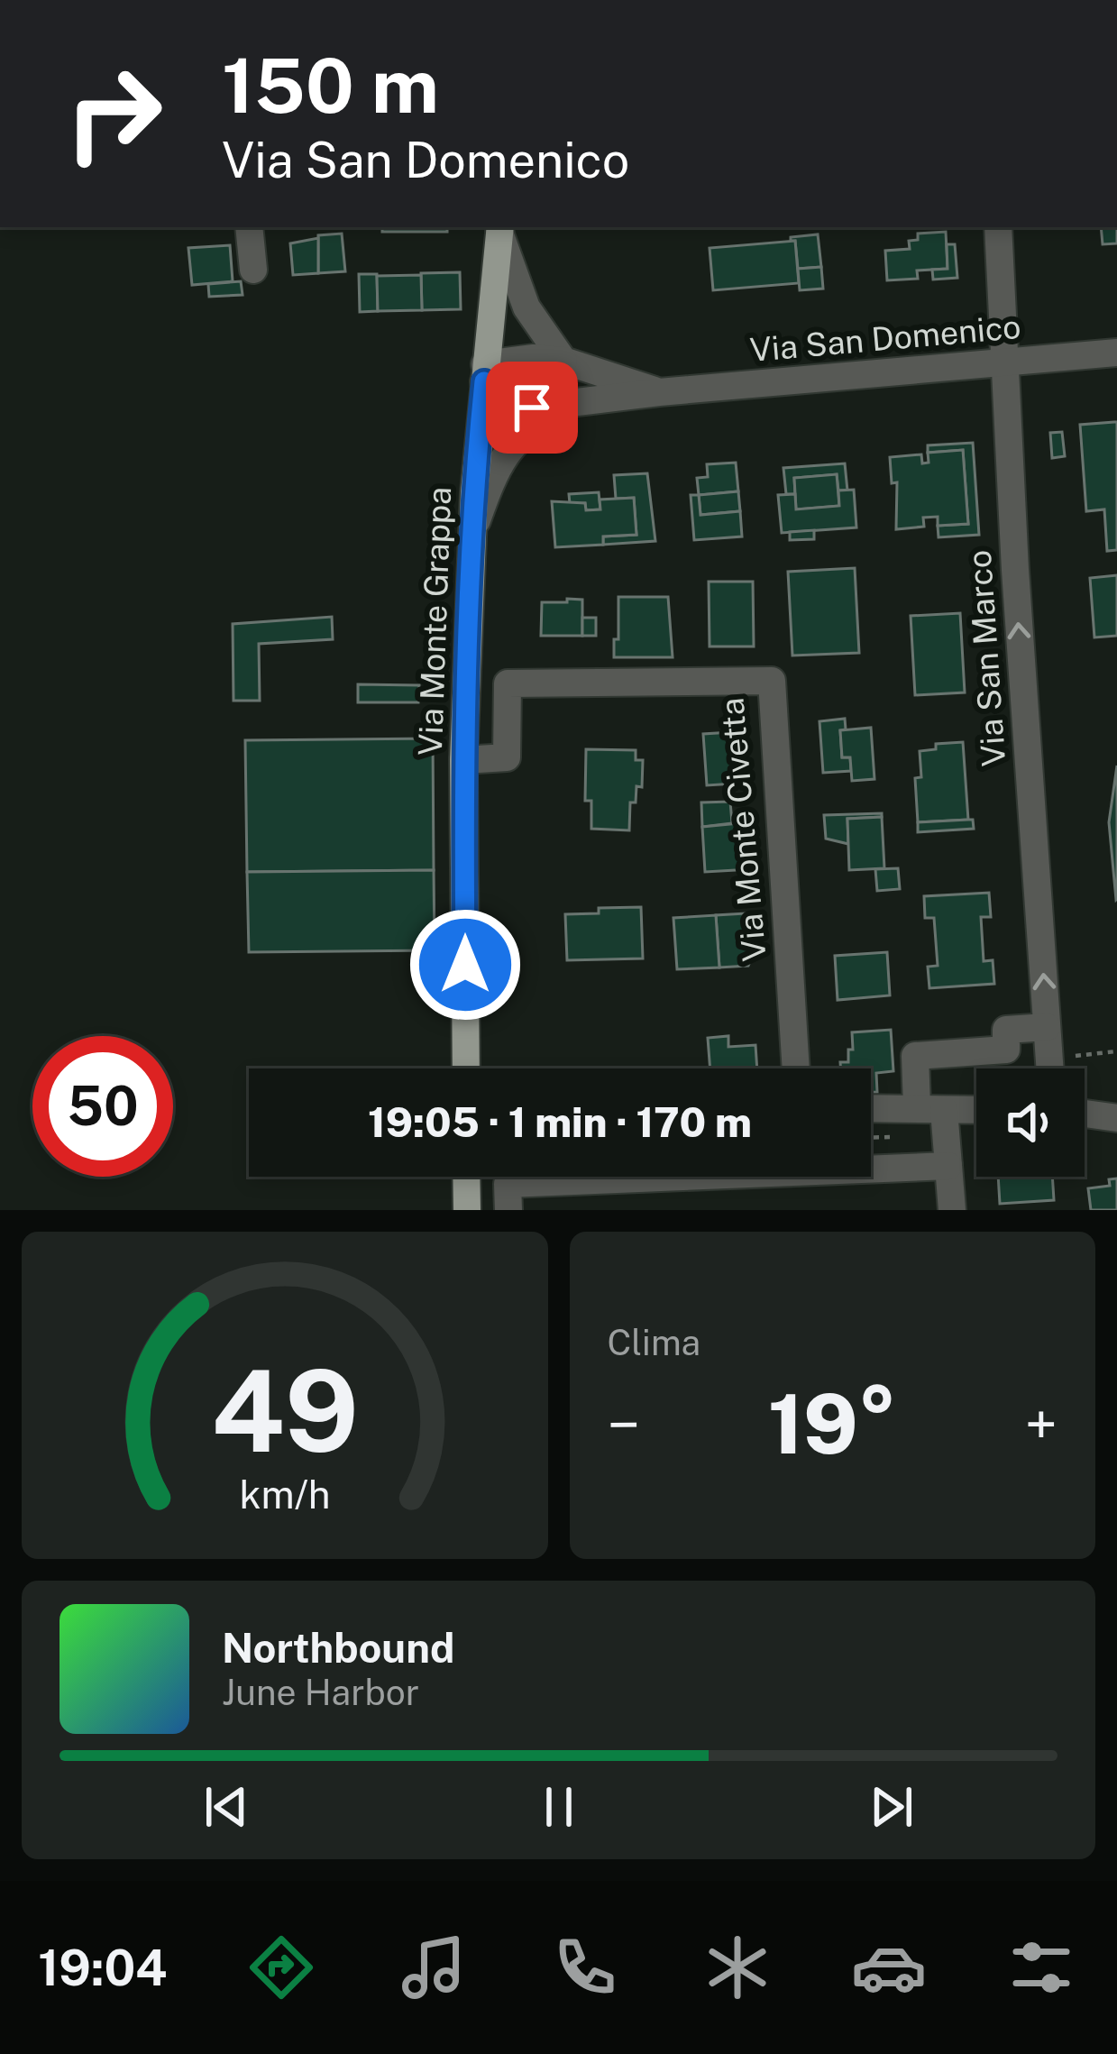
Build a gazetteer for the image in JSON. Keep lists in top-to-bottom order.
{
  "streets": {
    "main road": ["Via Monte Grappa"],
    "street": ["Via San Domenico", "Via San Marco", "Via Monte Civetta"]
  },
  "crossings": [
    ["Via San Domenico", "Via Monte Grappa"],
    ["Via San Domenico", "Via San Marco"],
    ["Via Monte Grappa", "Via Monte Civetta"]
  ],
  "one_way": ["Via San Marco"],
  "page": {
    "turn": ["150 m", "Via San Domenico"],
    "limit": "50",
    "trip": "19:05 · 1 min · 170 m",
    "tile": "Clima",
    "heat": ["−", "19°", "+"],
    "song": ["Northbound", "June Harbor"],
    "tabs": "19:04",
    "gauge": ["49", "km/h"]
  }
}
